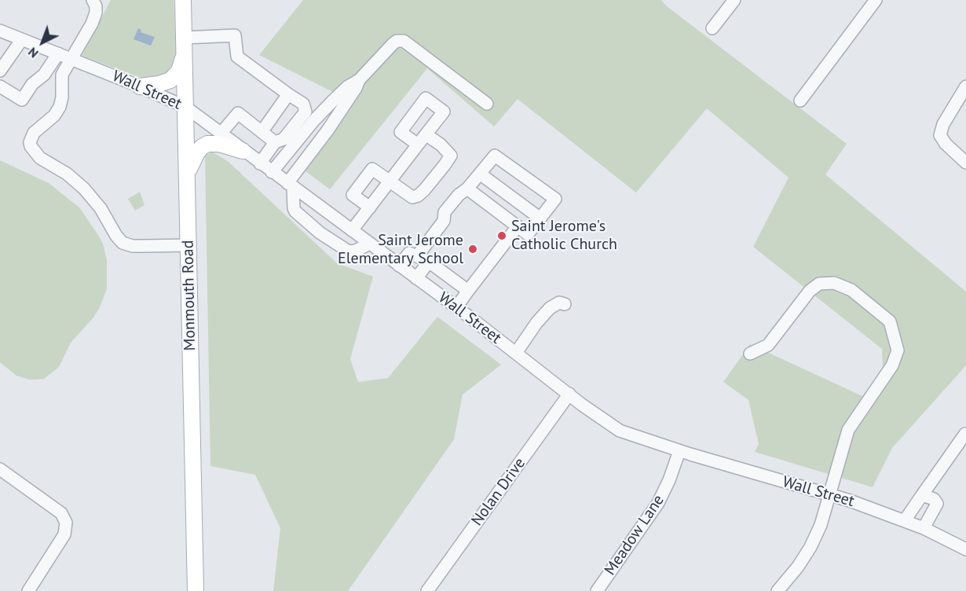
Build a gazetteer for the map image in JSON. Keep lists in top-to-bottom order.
{
  "streets": {
    "main road": ["Monmouth Road"],
    "street": ["Wall Street", "Nolan Drive", "Meadow Lane"]
  },
  "crossings": [
    ["Wall Street", "Monmouth Road"],
    ["Wall Street", "Nolan Drive"],
    ["Wall Street", "Meadow Lane"]
  ],
  "places": ["Saint Jerome's Catholic Church", "Saint Jerome Elementary School"],
  "north": "bottom left"
}
